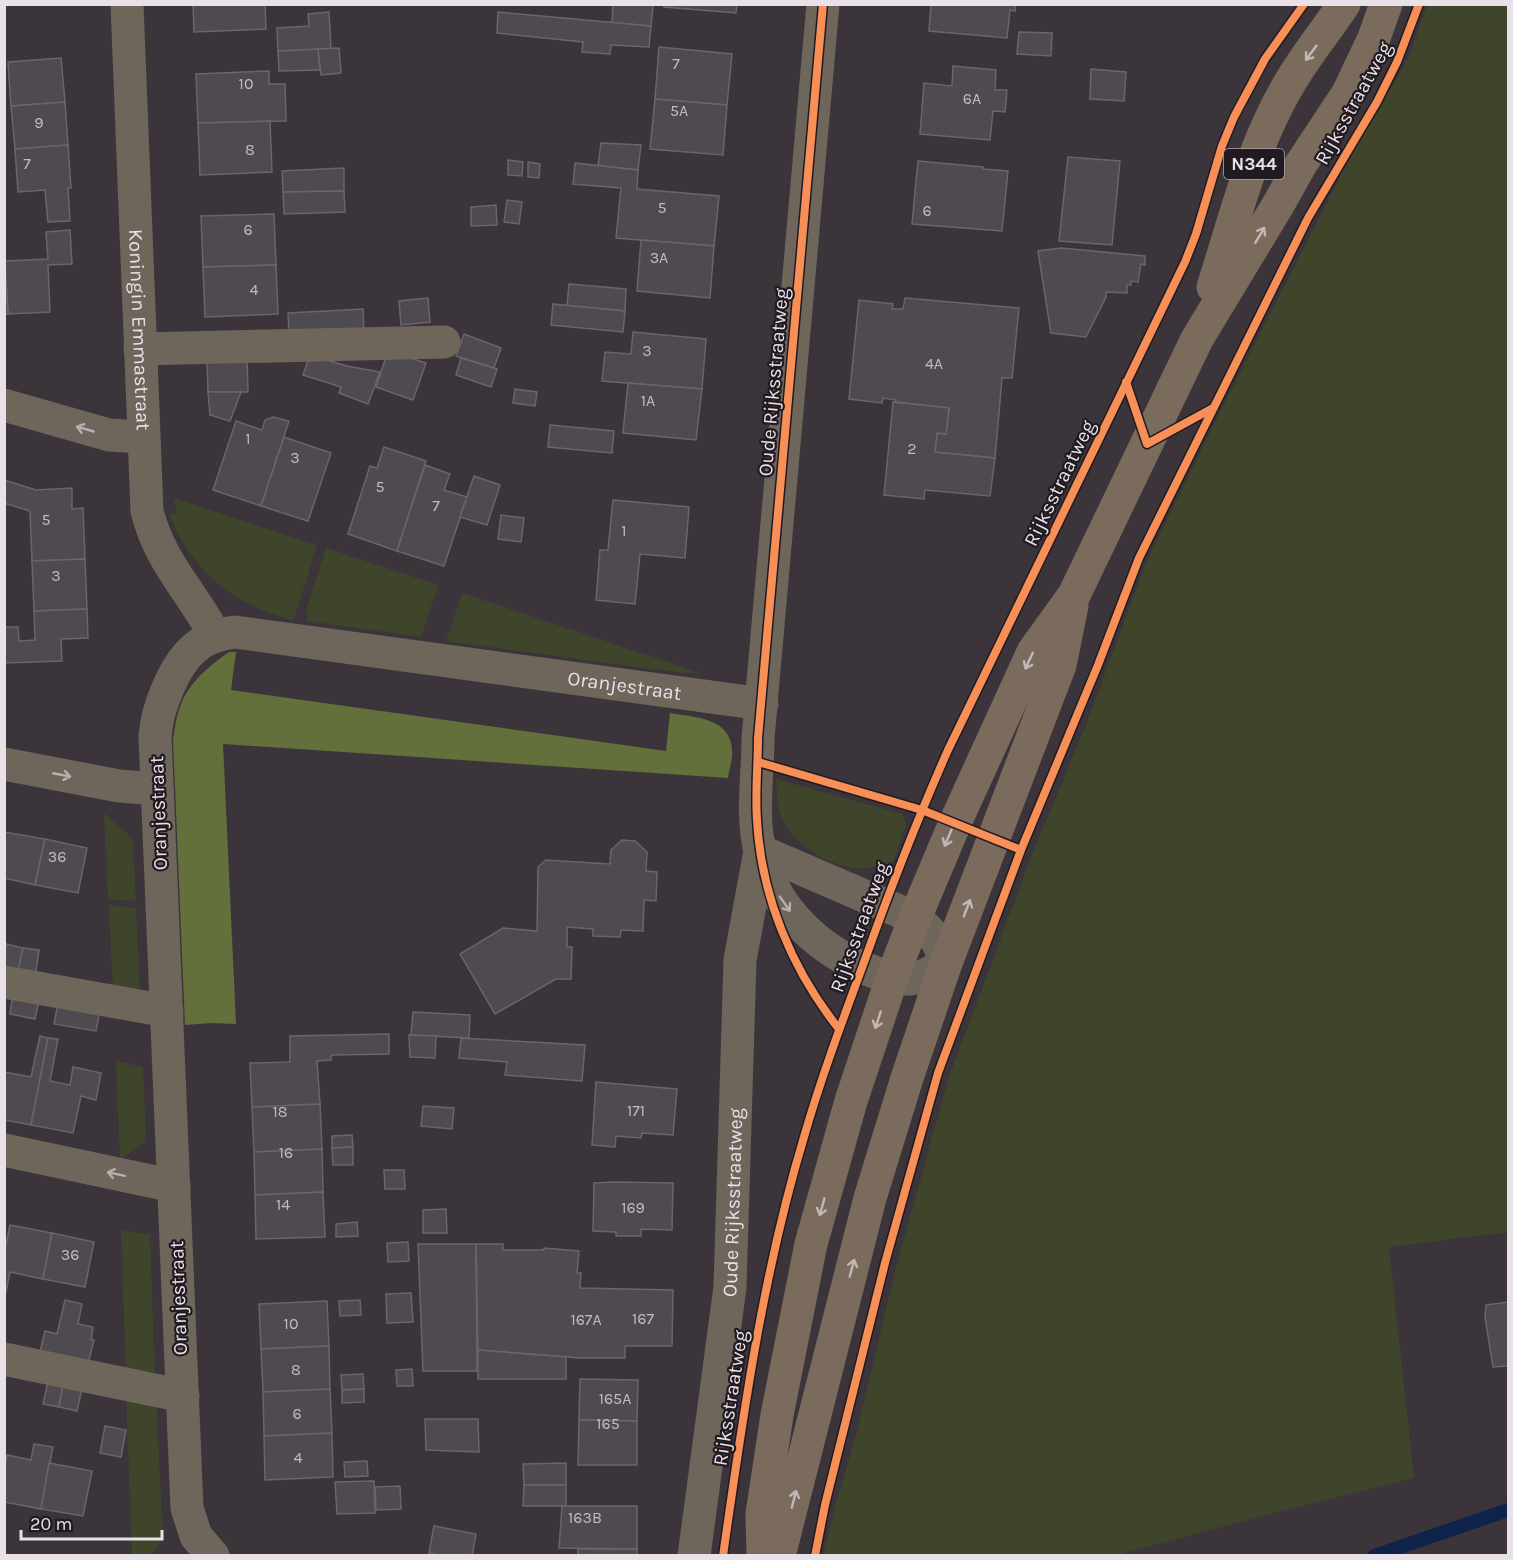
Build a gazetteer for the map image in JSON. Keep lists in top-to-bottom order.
{
  "streets": {
    "main road": ["Rijksstraatweg", "N344"],
    "street": ["Koningin Emmastraat", "Oude Rijksstraatweg", "Oranjestraat"]
  },
  "crossings": [
    ["Rijksstraatweg", "Oude Rijksstraatweg"],
    ["Koningin Emmastraat", "Oranjestraat"],
    ["Oude Rijksstraatweg", "Oranjestraat"]
  ],
  "house_numbers": [
    "7",
    "10",
    "6A",
    "5A",
    "9",
    "8",
    "7",
    "5",
    "6",
    "6",
    "3A",
    "4",
    "3",
    "4A",
    "1A",
    "1",
    "2",
    "3",
    "5",
    "7",
    "5",
    "1",
    "3",
    "36",
    "171",
    "18",
    "16",
    "14",
    "169",
    "36",
    "167",
    "167A",
    "10",
    "8",
    "165A",
    "6",
    "165",
    "4",
    "163B"
  ],
  "scale_bar": "20 m"
}
